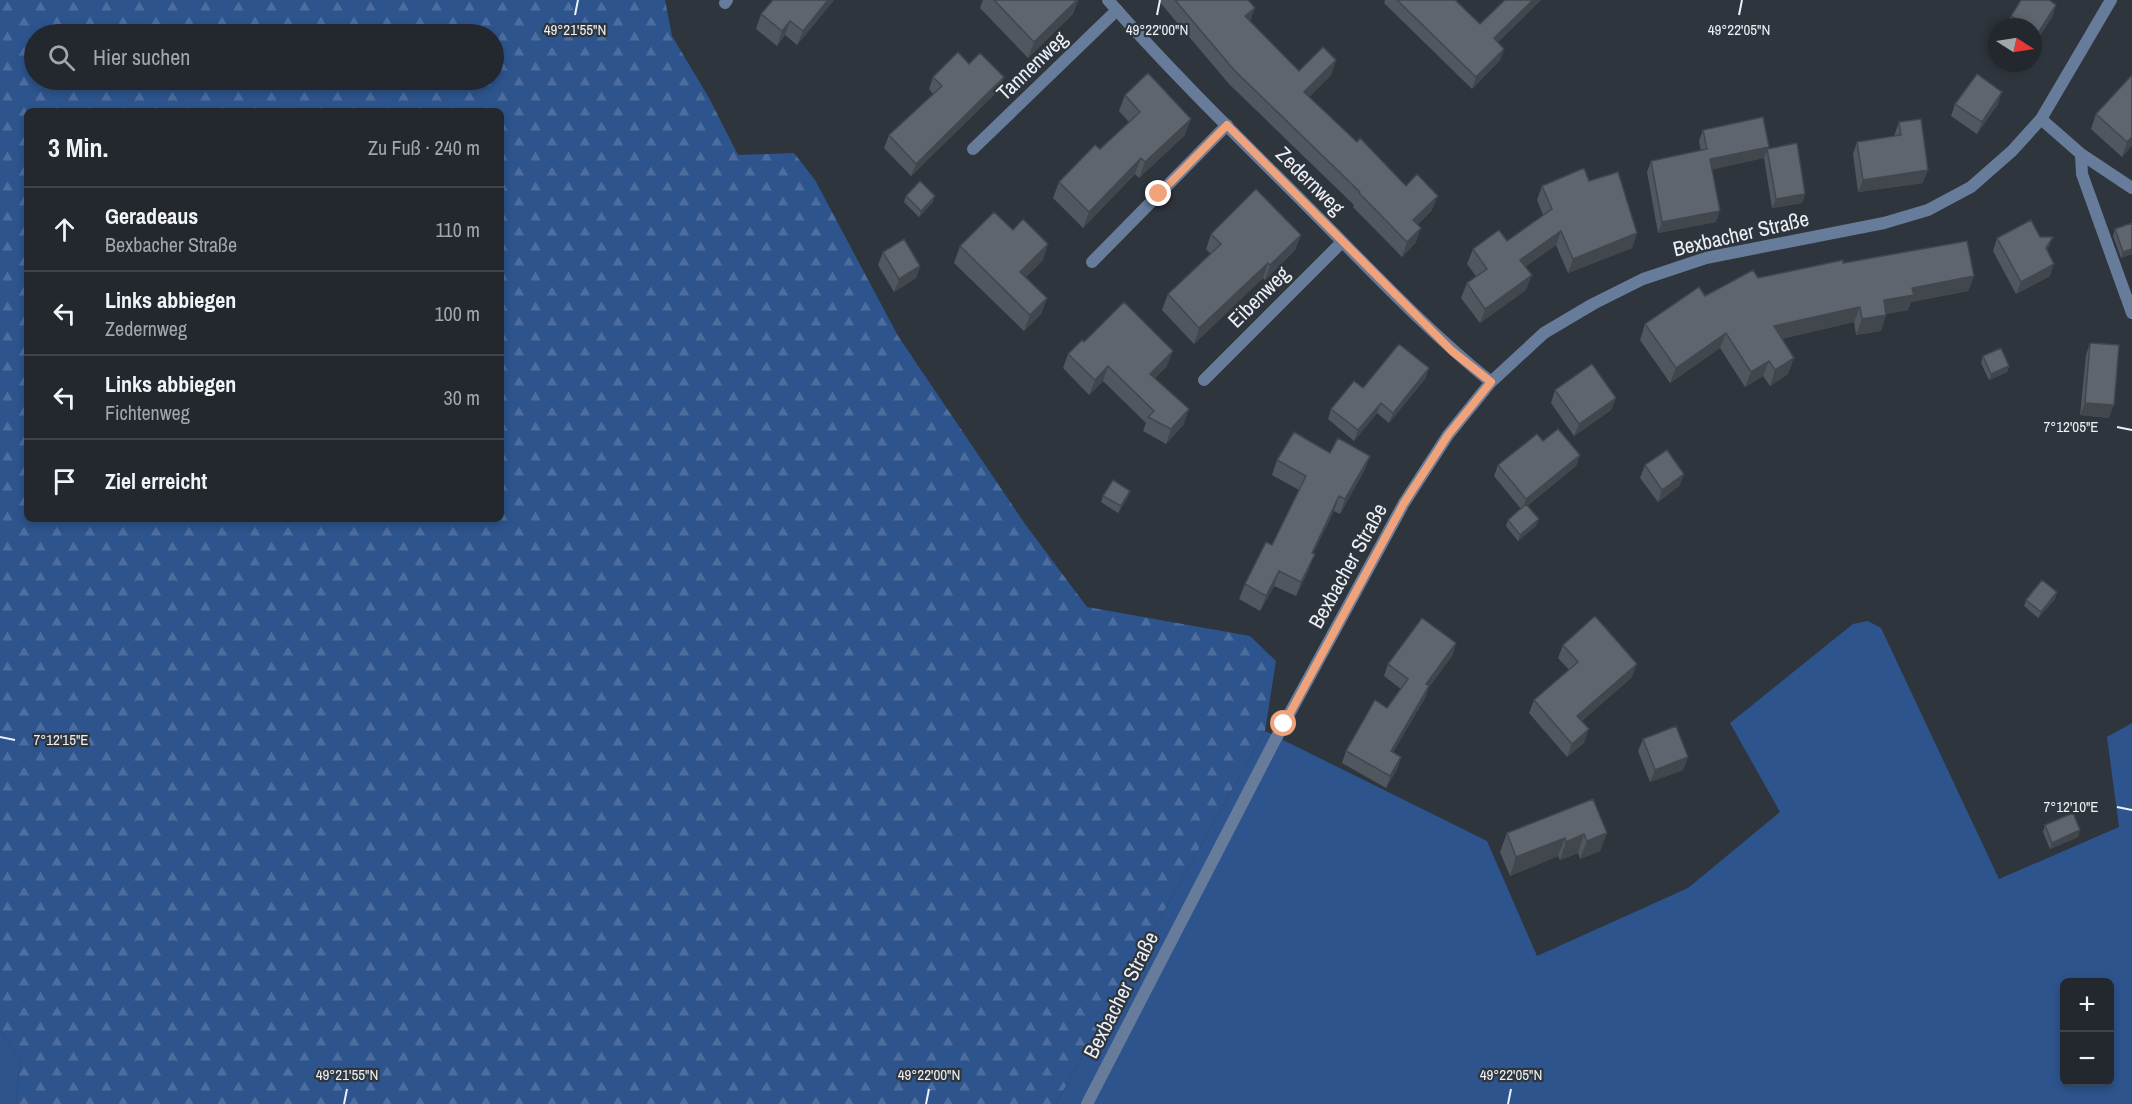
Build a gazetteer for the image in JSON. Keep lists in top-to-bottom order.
{
  "streets": {
    "street": [
      "Tannenweg",
      "Zedernweg",
      "Bexbacher Straße",
      "Eibenweg"
    ]
  },
  "crossings": [
    ["Tannenweg", "Zedernweg"],
    ["Zedernweg", "Bexbacher Straße"],
    ["Zedernweg", "Eibenweg"]
  ],
  "north": "right",
  "page": {
    "search": "Hier suchen",
    "heading": ["3 Min.", "Zu Fuß · 240 m"],
    "list": [
      ["Geradeaus", "Bexbacher Straße", "110 m"],
      ["Links abbiegen", "Zedernweg", "100 m"],
      ["Links abbiegen", "Fichtenweg", "30 m"],
      "Ziel erreicht"
    ],
    "map_buttons": ["+", "−"]
  },
  "coordinates": [
    "49°21'55\"N",
    "49°22'00\"N",
    "49°22'05\"N",
    "7°12'05\"E",
    "7°12'15\"E",
    "7°12'10\"E"
  ]
}
